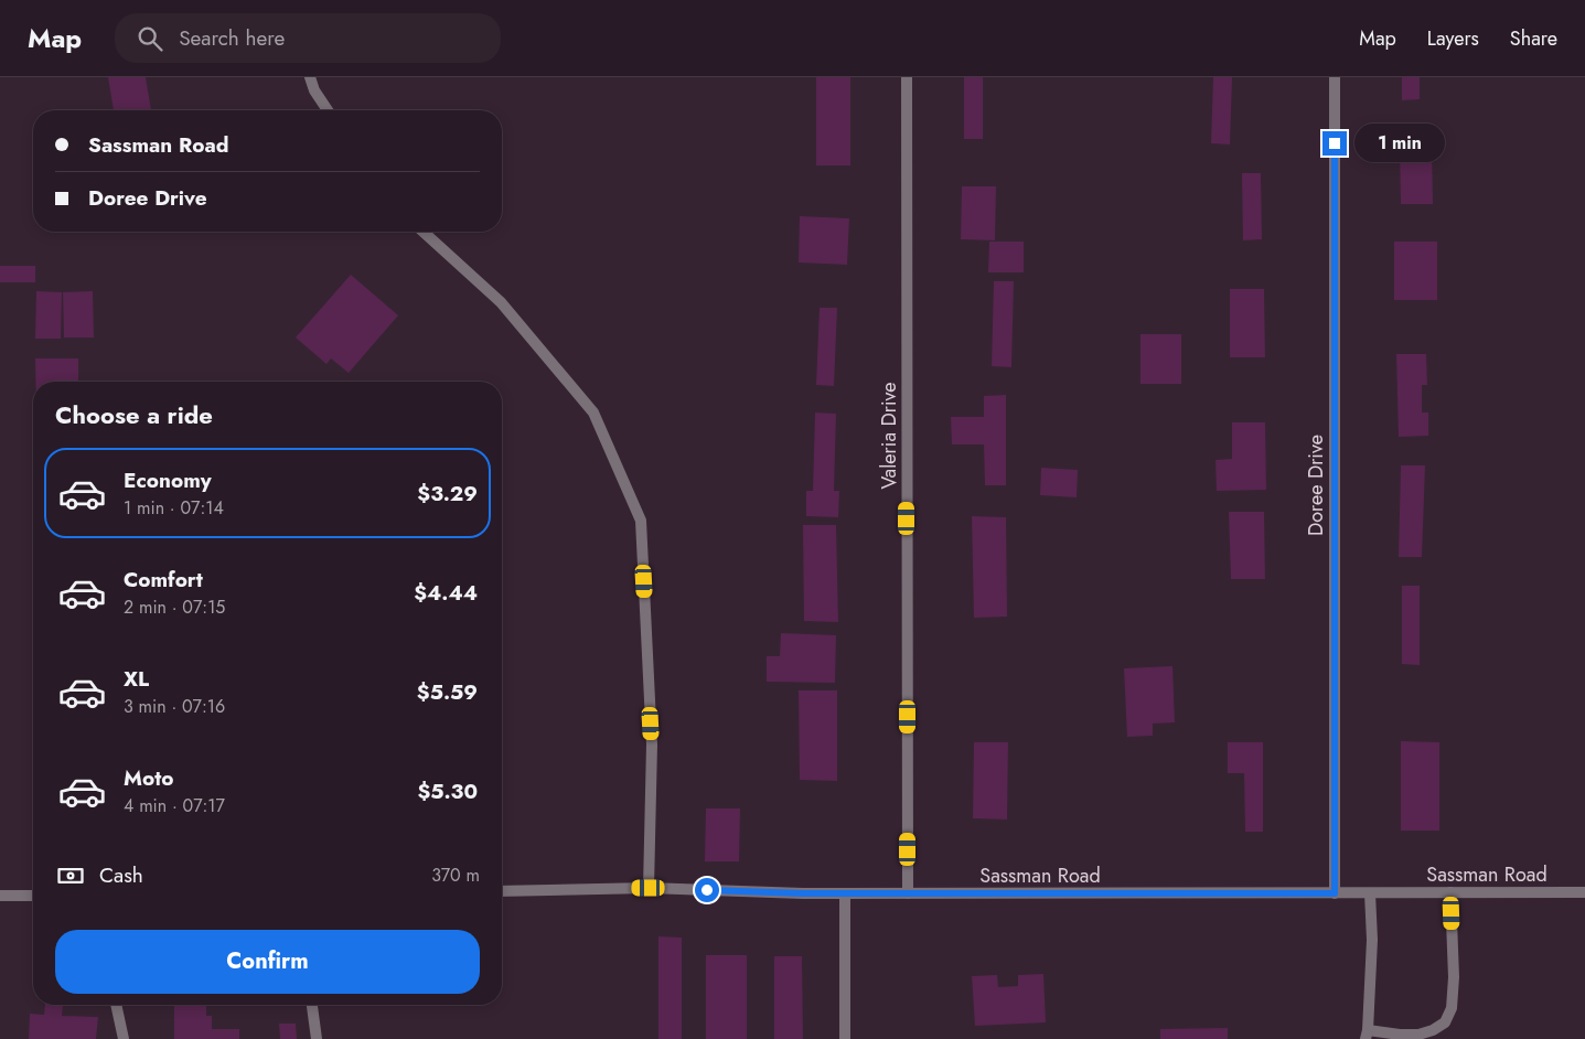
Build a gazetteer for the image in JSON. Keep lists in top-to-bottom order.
{
  "streets": {
    "street": ["Valeria Drive", "Doree Drive", "Sassman Road"]
  },
  "crossings": [
    ["Valeria Drive", "Sassman Road"],
    ["Doree Drive", "Sassman Road"]
  ],
  "page": {
    "header": "Map",
    "search": "Search here",
    "nav": ["Map", "Layers", "Share"],
    "banner": ["Sassman Road", "Doree Drive"],
    "bubble": "1 min",
    "heading": "Choose a ride",
    "list": [
      {
        "name": "Economy",
        "note": "1 min · 07:14",
        "value": "$3.29"
      },
      {
        "name": "Comfort",
        "note": "2 min · 07:15",
        "value": "$4.44"
      },
      {
        "name": "XL",
        "note": "3 min · 07:16",
        "value": "$5.59"
      },
      {
        "name": "Moto",
        "note": "4 min · 07:17",
        "value": "$5.30"
      }
    ],
    "pay": ["Cash", "370 m"],
    "buttons": "Confirm"
  }
}
